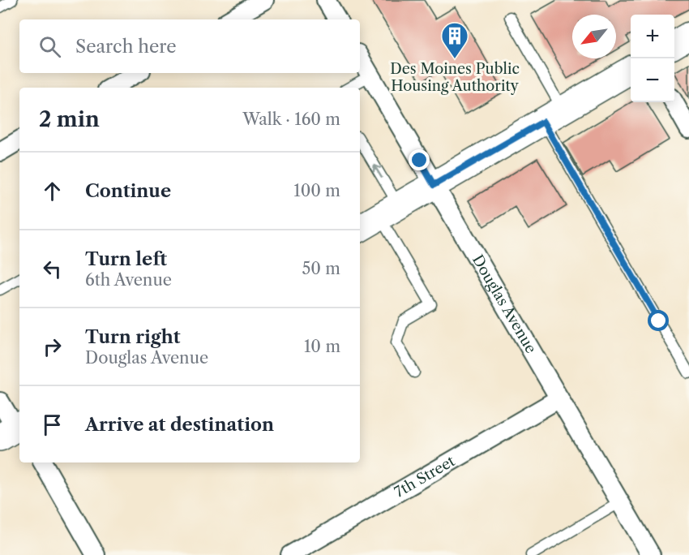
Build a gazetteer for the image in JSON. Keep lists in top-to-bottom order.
{
  "streets": {
    "street": ["Douglas Avenue", "7th Street"]
  },
  "crossings": [
    ["Douglas Avenue", "7th Street"]
  ],
  "places": {
    "building": ["Des Moines Public Housing Authority"]
  },
  "north": "bottom left",
  "page": {
    "map_buttons": ["+", "−"],
    "search": "Search here",
    "heading": ["2 min", "Walk · 160 m"],
    "list": [
      ["Continue", "100 m"],
      ["Turn left", "6th Avenue", "50 m"],
      ["Turn right", "Douglas Avenue", "10 m"],
      "Arrive at destination"
    ]
  }
}
